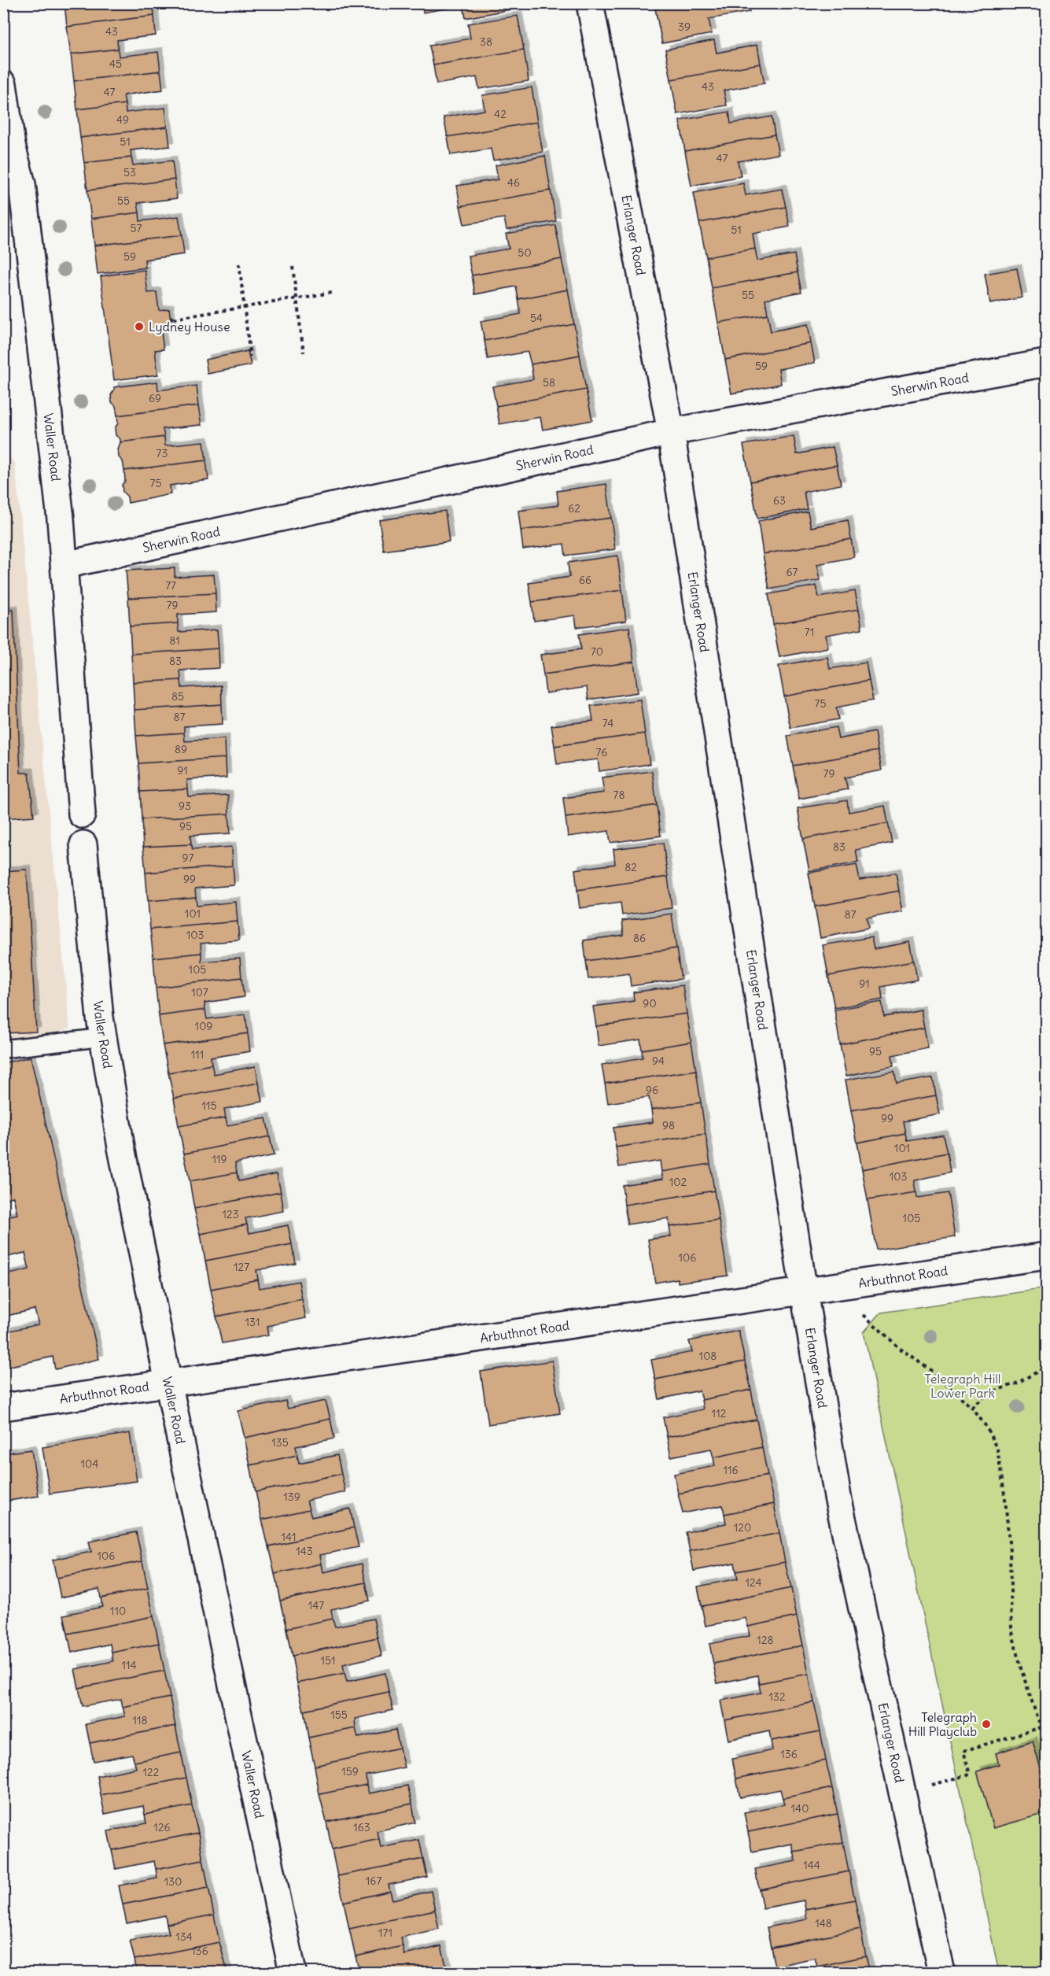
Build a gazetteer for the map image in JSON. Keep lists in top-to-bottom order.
{
  "streets": {
    "street": [
      "Erlanger Road",
      "Sherwin Road",
      "Waller Road",
      "Arbuthnot Road"
    ]
  },
  "crossings": [
    ["Erlanger Road", "Sherwin Road"],
    ["Erlanger Road", "Arbuthnot Road"],
    ["Sherwin Road", "Waller Road"],
    ["Waller Road", "Arbuthnot Road"]
  ],
  "parks": ["Telegraph Hill Lower Park"],
  "places": ["Lydney House", "Telegraph Hill Playclub"],
  "house_numbers": [
    "39",
    "43",
    "38",
    "45",
    "43",
    "47",
    "42",
    "49",
    "51",
    "47",
    "53",
    "46",
    "55",
    "57",
    "51",
    "50",
    "59",
    "55",
    "54",
    "59",
    "58",
    "69",
    "73",
    "75",
    "63",
    "62",
    "67",
    "66",
    "77",
    "79",
    "71",
    "81",
    "70",
    "83",
    "85",
    "75",
    "87",
    "74",
    "89",
    "76",
    "91",
    "79",
    "78",
    "93",
    "95",
    "83",
    "97",
    "82",
    "99",
    "101",
    "87",
    "103",
    "86",
    "105",
    "91",
    "107",
    "90",
    "109",
    "95",
    "111",
    "94",
    "96",
    "115",
    "99",
    "98",
    "101",
    "119",
    "103",
    "102",
    "123",
    "105",
    "106",
    "127",
    "131",
    "108",
    "112",
    "135",
    "104",
    "116",
    "139",
    "120",
    "141",
    "143",
    "106",
    "124",
    "147",
    "110",
    "128",
    "151",
    "114",
    "132",
    "155",
    "118",
    "136",
    "159",
    "122",
    "140",
    "126",
    "163",
    "144",
    "167",
    "130",
    "148",
    "171",
    "134",
    "136"
  ]
}
